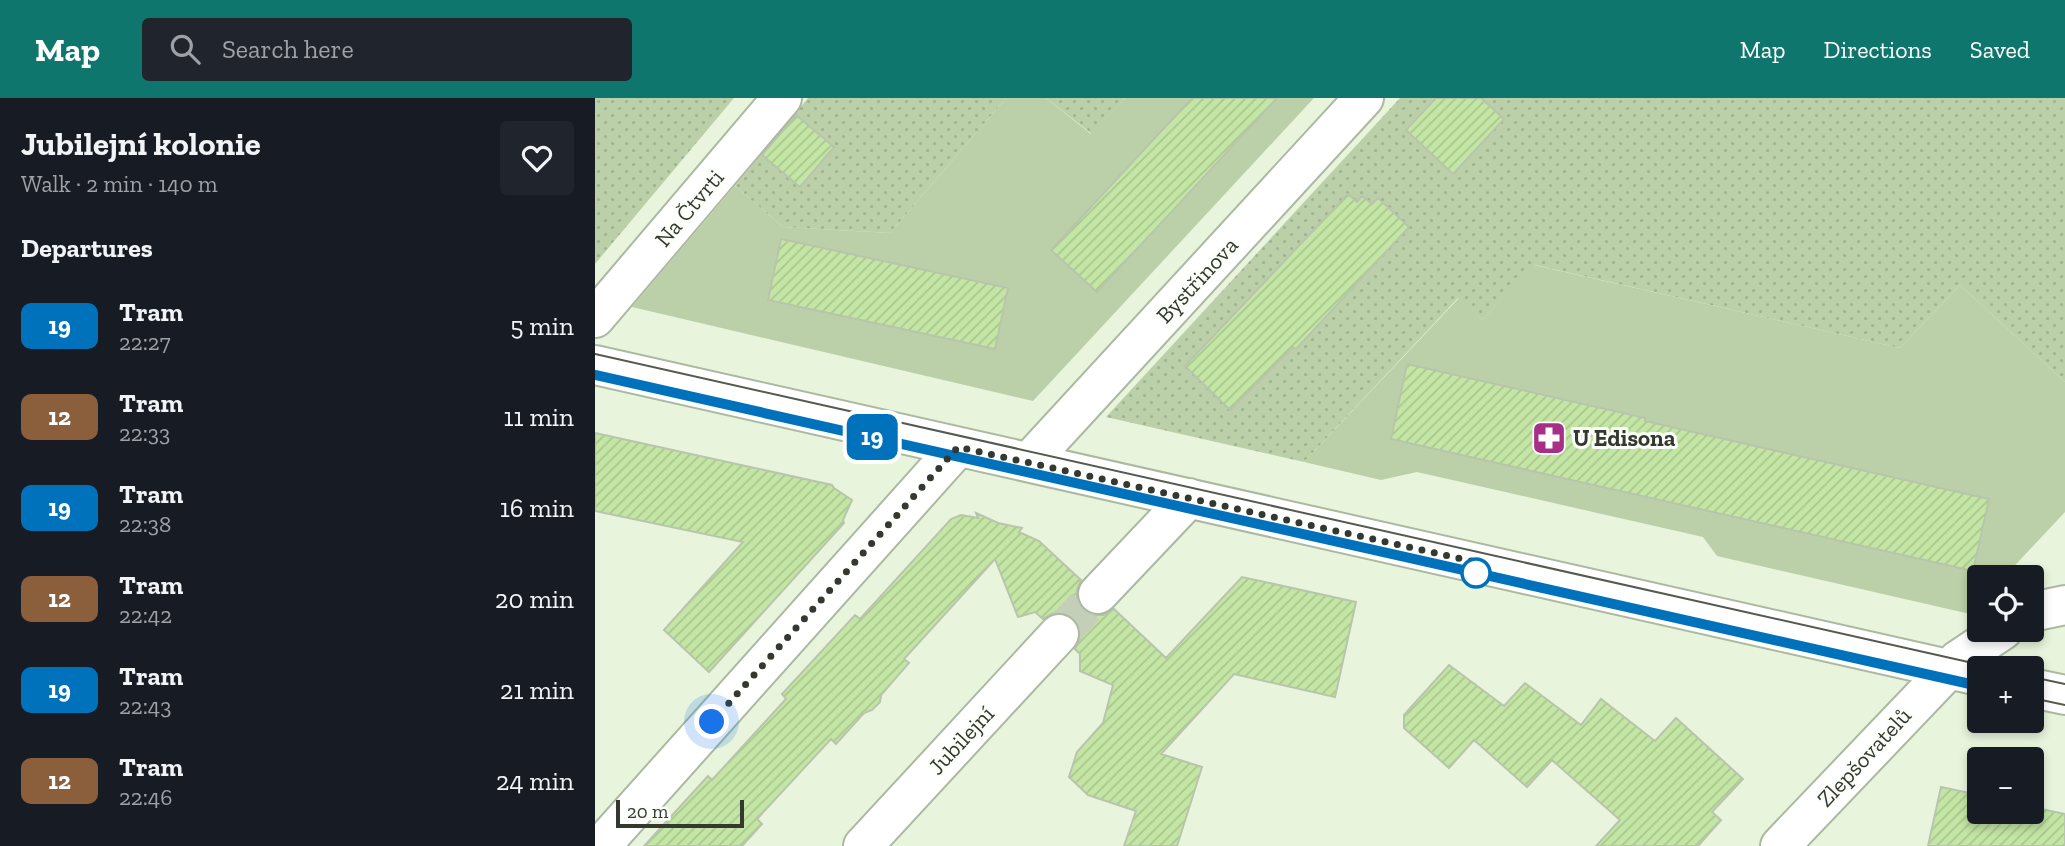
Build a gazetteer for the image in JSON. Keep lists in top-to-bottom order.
{
  "streets": {
    "street": [
      "Na Čtvrti",
      "Bystřinova",
      "Jubilejní",
      "Zlepšovatelů"
    ]
  },
  "places": {
    "pharmacy": ["U Edisona"]
  },
  "lines": ["tram line 19"],
  "scale_bar": "20 m",
  "page": {
    "header": "Map",
    "search": "Search here",
    "nav": ["Map", "Directions", "Saved"],
    "heading": [
      ["Jubilejní kolonie", "Walk · 2 min · 140 m"],
      "Departures"
    ],
    "on_map": "19",
    "list": [
      {
        "mark": "19",
        "name": "Tram",
        "note": "22:27",
        "value": "5 min"
      },
      {
        "mark": "12",
        "name": "Tram",
        "note": "22:33",
        "value": "11 min"
      },
      {
        "mark": "19",
        "name": "Tram",
        "note": "22:38",
        "value": "16 min"
      },
      {
        "mark": "12",
        "name": "Tram",
        "note": "22:42",
        "value": "20 min"
      },
      {
        "mark": "19",
        "name": "Tram",
        "note": "22:43",
        "value": "21 min"
      },
      {
        "mark": "12",
        "name": "Tram",
        "note": "22:46",
        "value": "24 min"
      }
    ],
    "map_buttons": ["+", "−"],
    "scale": "20 m"
  }
}
